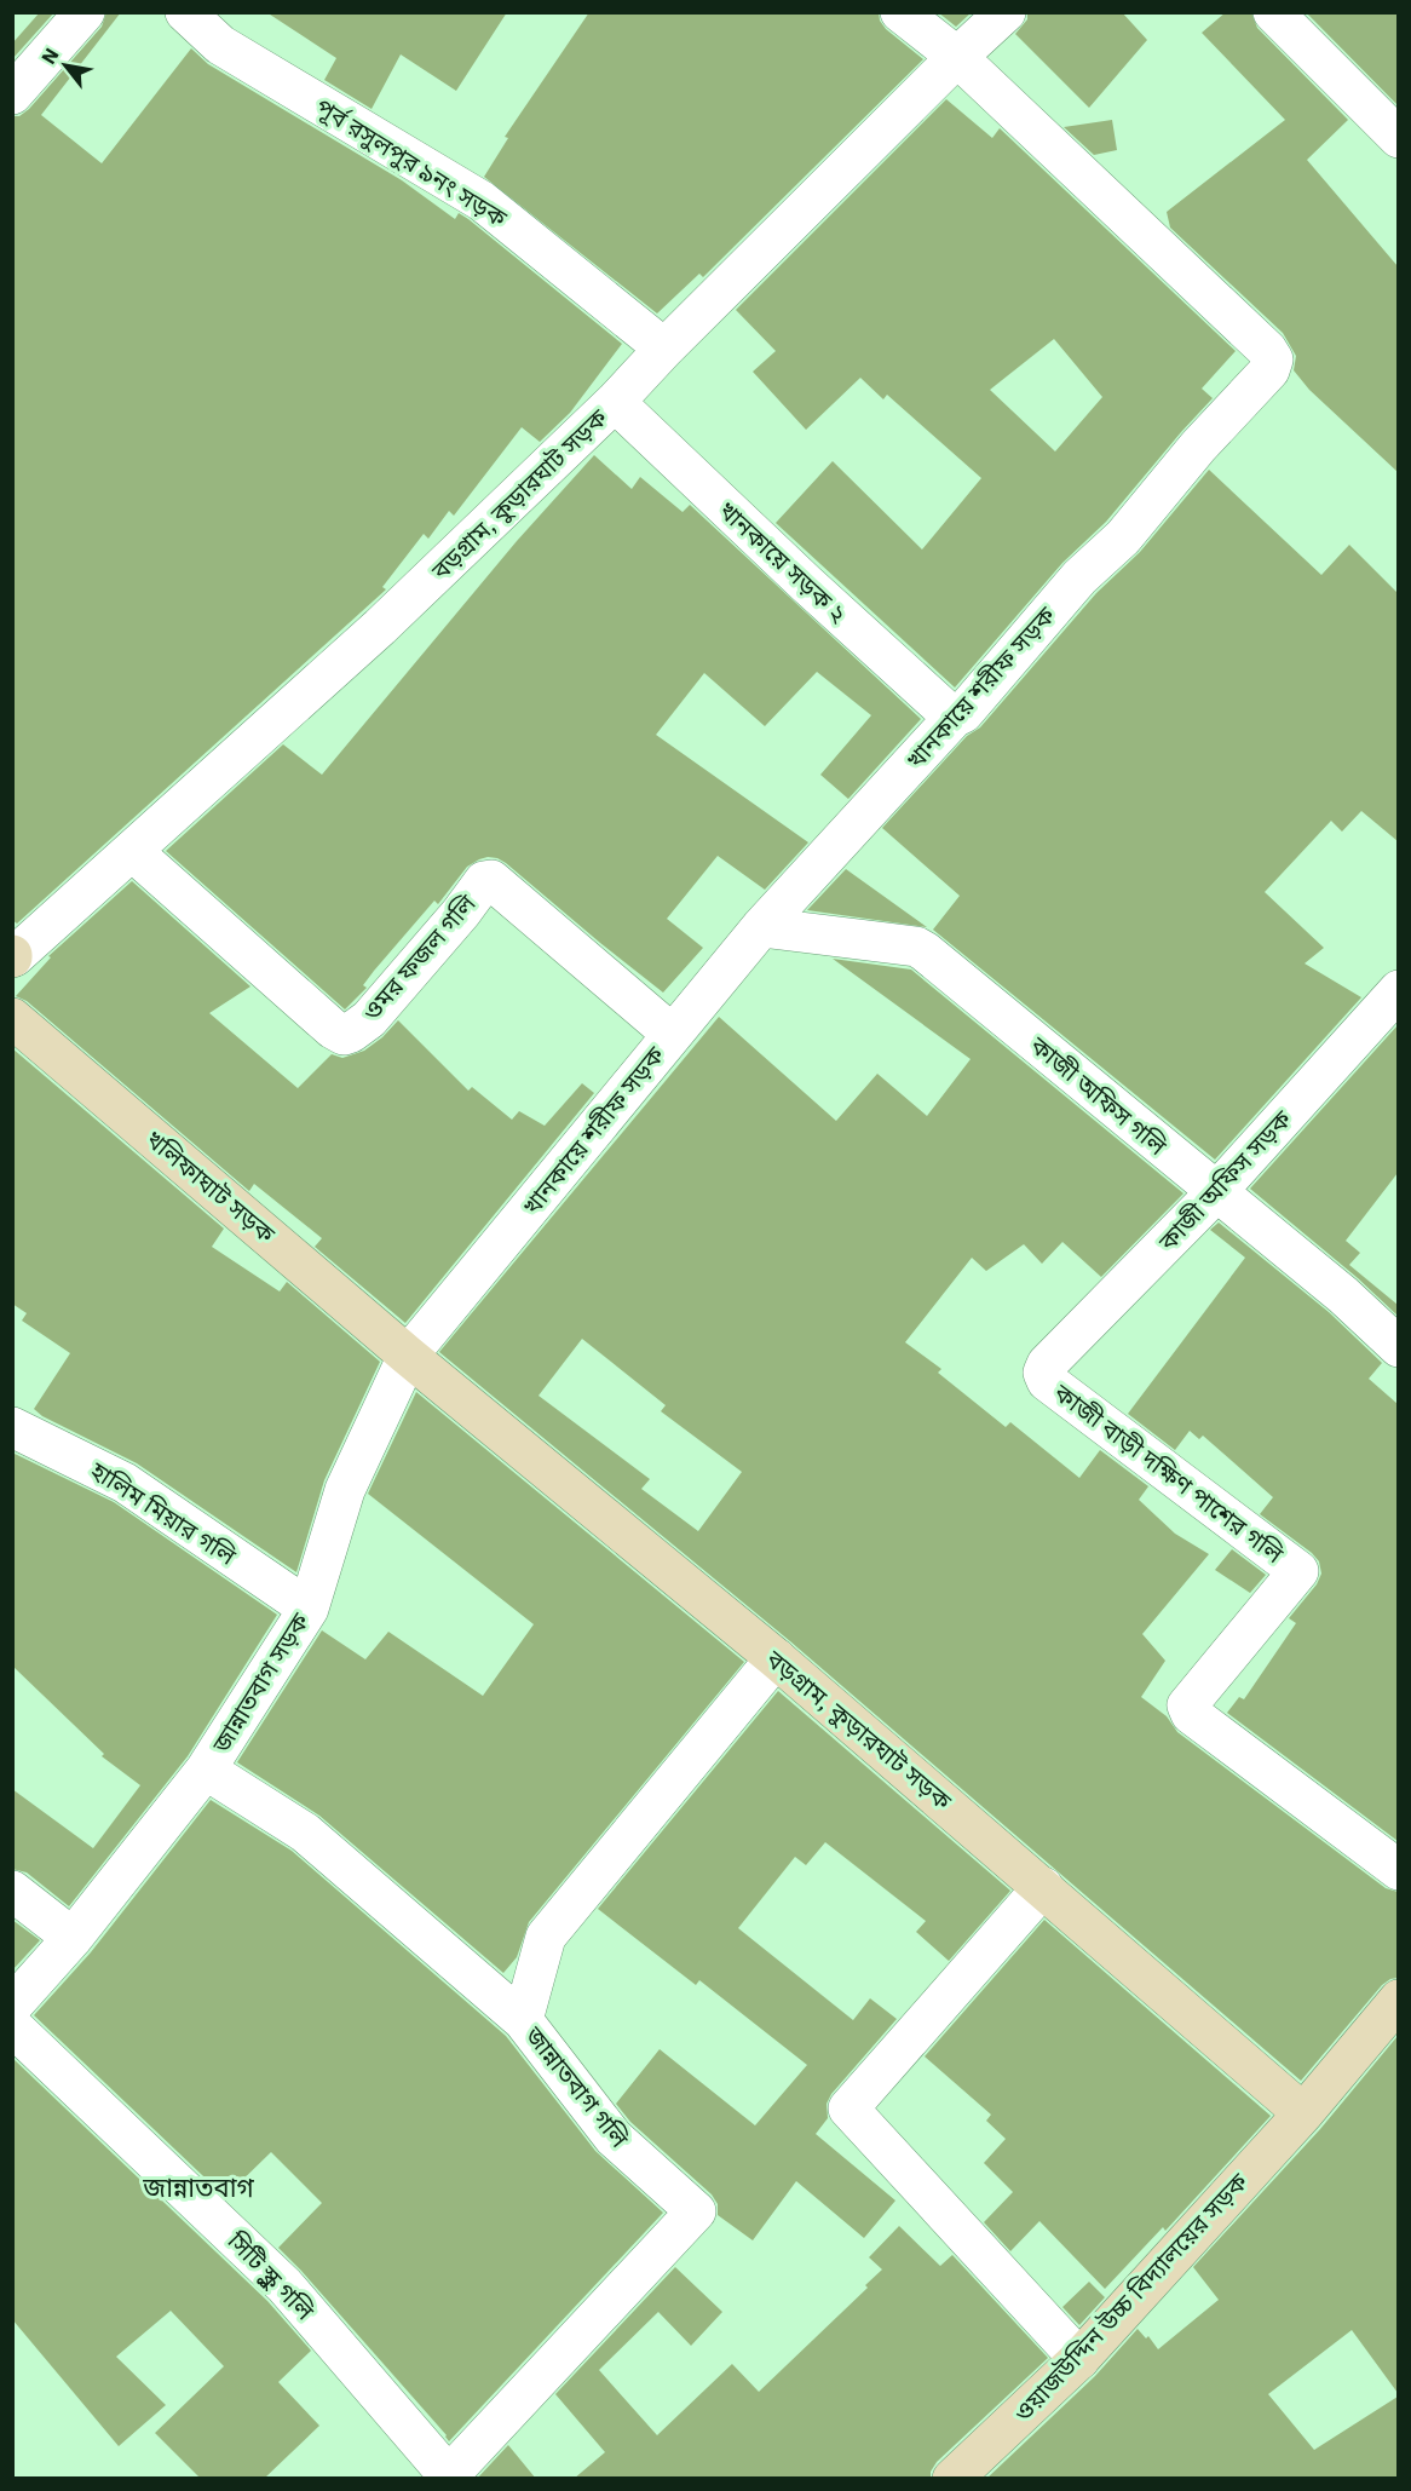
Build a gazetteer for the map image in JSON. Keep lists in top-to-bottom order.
{
  "streets": {
    "street": [
      "পূর্ব রসুলপুর ৯নং সড়ক",
      "বড়গ্রাম, কুড়ারঘাট সড়ক",
      "খানকায়ে সড়ক ২",
      "খানকায়ে শরীফ সড়ক",
      "ওমর ফজল গলি",
      "কাজী অফিস গলি",
      "কাজী অফিস সড়ক",
      "খলিফাঘাট সড়ক",
      "কাজী বাড়ী দক্ষিণ পাশের গলি",
      "হালিম মিয়ার গলি",
      "জান্নাতবাগ সড়ক",
      "জান্নাতবাগ গলি",
      "সিটি স্কুল গলি",
      "ওয়াজউদ্দিন উচ্চ বিদ্যালয়ের সড়ক"
    ]
  },
  "crossings": [
    ["পূর্ব রসুলপুর ৯নং সড়ক", "বড়গ্রাম, কুড়ারঘাট সড়ক"],
    ["বড়গ্রাম, কুড়ারঘাট সড়ক", "খানকায়ে সড়ক ২"],
    ["বড়গ্রাম, কুড়ারঘাট সড়ক", "খানকায়ে শরীফ সড়ক"],
    ["বড়গ্রাম, কুড়ারঘাট সড়ক", "ওমর ফজল গলি"],
    ["বড়গ্রাম, কুড়ারঘাট সড়ক", "খলিফাঘাট সড়ক"],
    ["বড়গ্রাম, কুড়ারঘাট সড়ক", "জান্নাতবাগ সড়ক"],
    ["বড়গ্রাম, কুড়ারঘাট সড়ক", "ওয়াজউদ্দিন উচ্চ বিদ্যালয়ের সড়ক"],
    ["খানকায়ে সড়ক ২", "খানকায়ে শরীফ সড়ক"],
    ["খানকায়ে শরীফ সড়ক", "ওমর ফজল গলি"],
    ["খানকায়ে শরীফ সড়ক", "কাজী অফিস গলি"],
    ["খানকায়ে শরীফ সড়ক", "খলিফাঘাট সড়ক"],
    ["খানকায়ে শরীফ সড়ক", "জান্নাতবাগ সড়ক"],
    ["কাজী অফিস গলি", "কাজী অফিস সড়ক"],
    ["কাজী অফিস সড়ক", "কাজী বাড়ী দক্ষিণ পাশের গলি"],
    ["খলিফাঘাট সড়ক", "জান্নাতবাগ সড়ক"],
    ["হালিম মিয়ার গলি", "জান্নাতবাগ সড়ক"],
    ["জান্নাতবাগ সড়ক", "জান্নাতবাগ গলি"],
    ["জান্নাতবাগ গলি", "সিটি স্কুল গলি"]
  ],
  "districts": ["জান্নাতবাগ"],
  "north": "top left"
}
